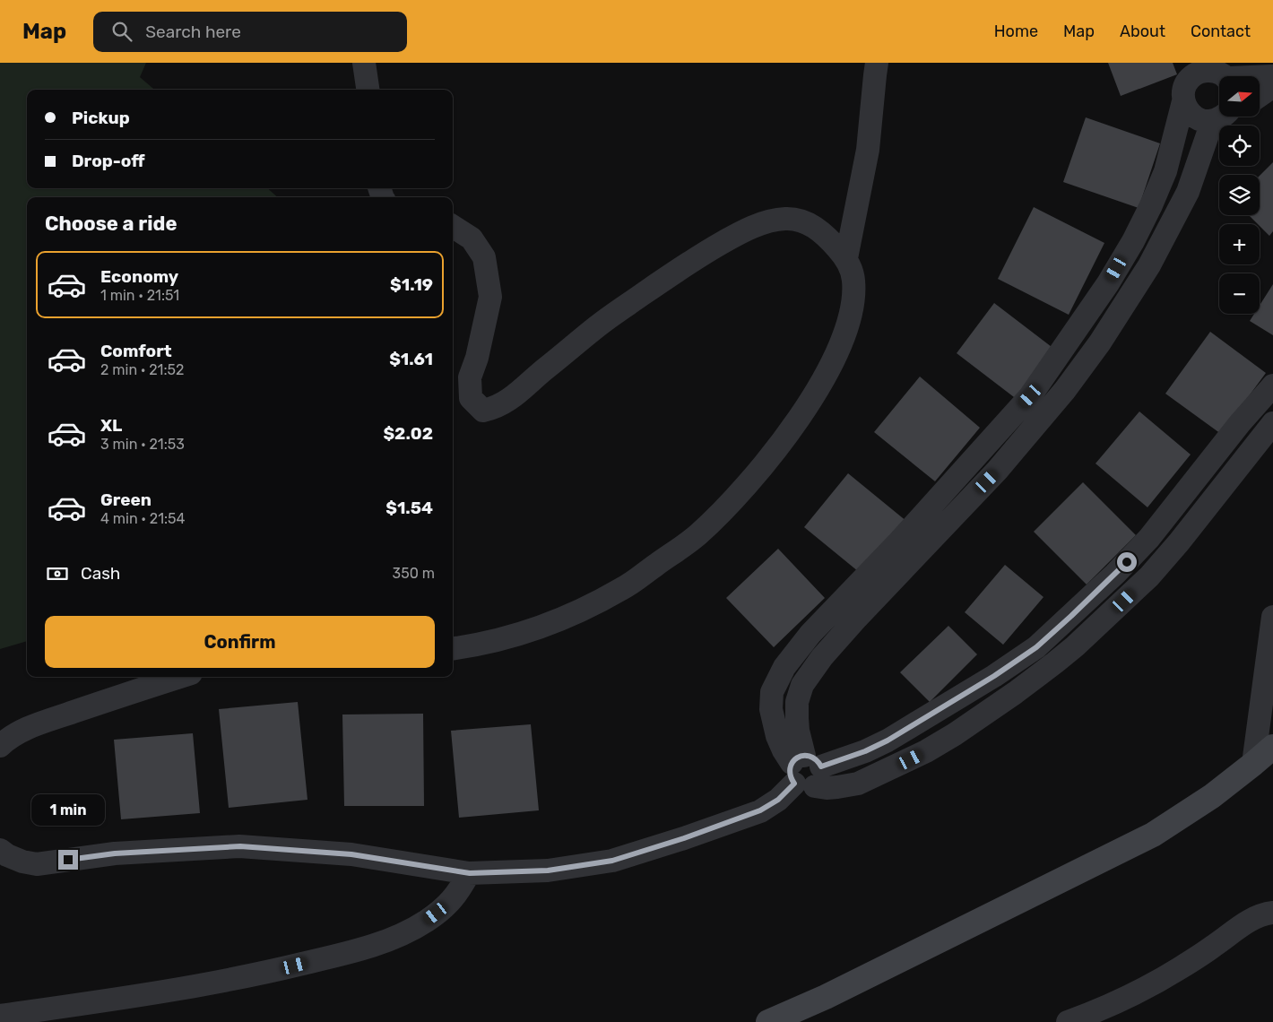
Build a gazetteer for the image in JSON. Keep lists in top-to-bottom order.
{
  "north": "right",
  "page": {
    "header": "Map",
    "search": "Search here",
    "nav": [
      "Home",
      "Map",
      "About",
      "Contact"
    ],
    "map_buttons": ["+", "−"],
    "banner": ["Pickup", "Drop-off"],
    "heading": "Choose a ride",
    "list": [
      {
        "name": "Economy",
        "note": "1 min · 21:51",
        "value": "$1.19"
      },
      {
        "name": "Comfort",
        "note": "2 min · 21:52",
        "value": "$1.61"
      },
      {
        "name": "XL",
        "note": "3 min · 21:53",
        "value": "$2.02"
      },
      {
        "name": "Green",
        "note": "4 min · 21:54",
        "value": "$1.54"
      }
    ],
    "pay": ["Cash", "350 m"],
    "buttons": "Confirm",
    "bubble": "1 min"
  }
}
